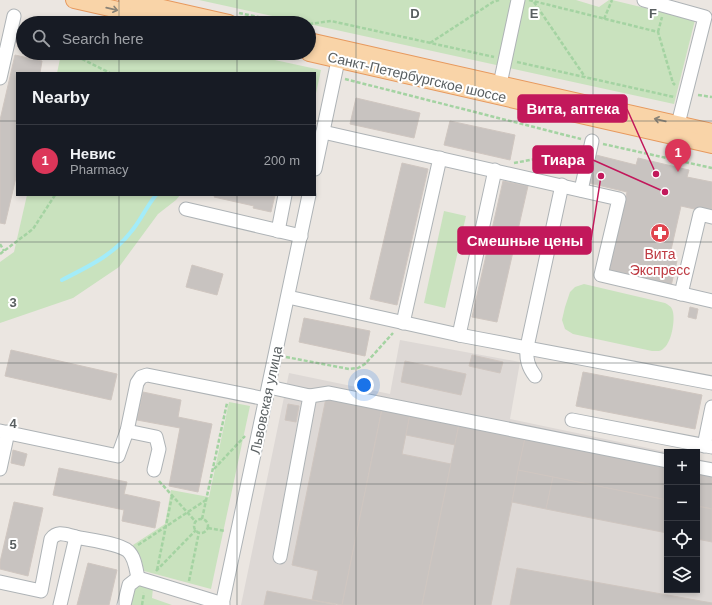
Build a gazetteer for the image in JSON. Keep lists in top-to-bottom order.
{
  "streets": {
    "main road": ["Санкт-Петербургское шоссе"],
    "street": ["Львовская улица"]
  },
  "places": {
    "other": ["Вита, аптека", "Смешные цены", "Тиара"],
    "pharmacy": ["Вита Экспресс"]
  },
  "page": {
    "search": "Search here",
    "heading": "Nearby",
    "list": [
      {
        "mark": "1",
        "name": "Невис",
        "note": "Pharmacy",
        "value": "200 m"
      }
    ],
    "pins": "1",
    "map_buttons": ["+", "−"]
  },
  "grid": {
    "columns": ["D", "E", "F"],
    "rows": ["3", "4", "5"]
  }
}
